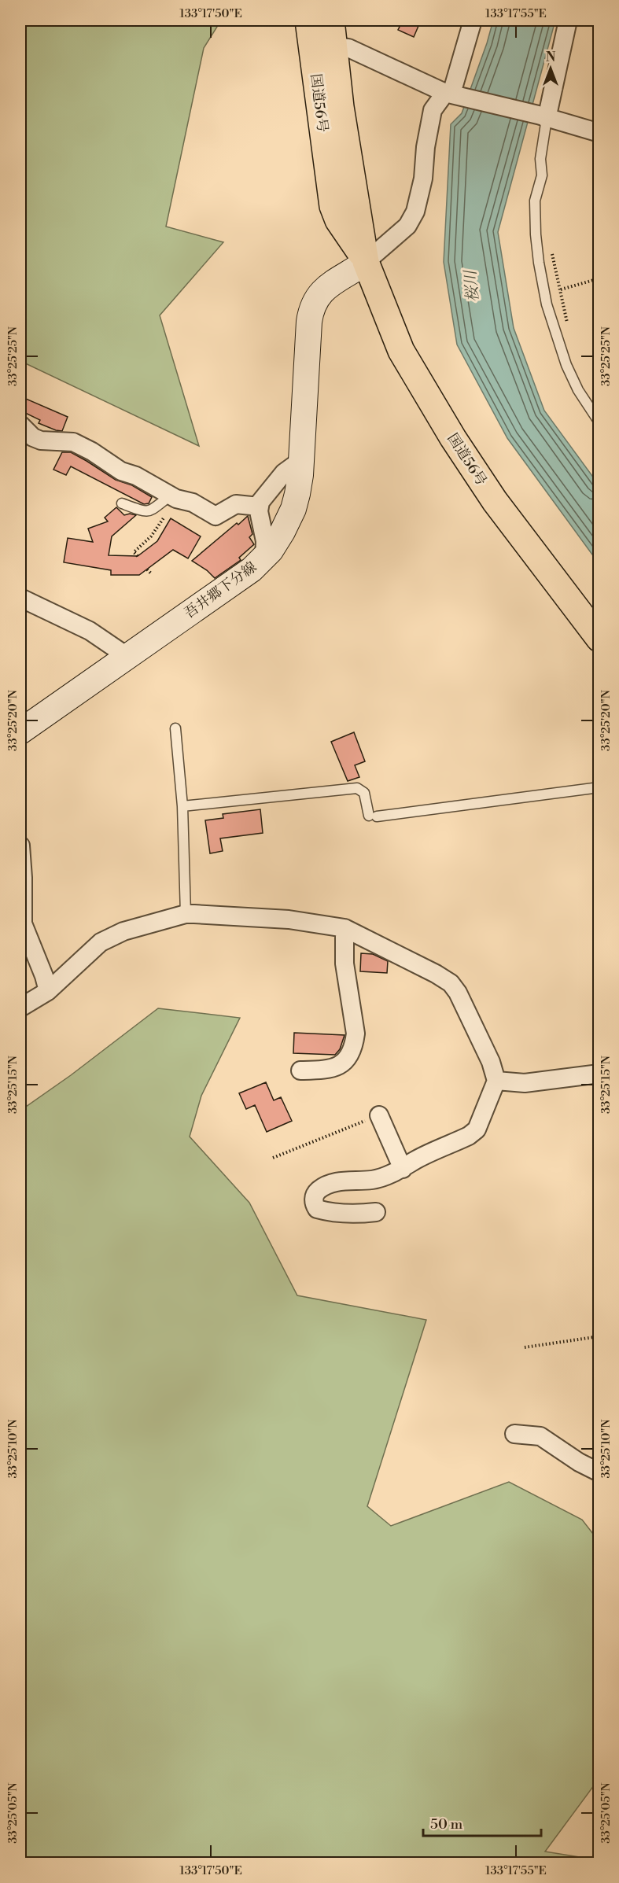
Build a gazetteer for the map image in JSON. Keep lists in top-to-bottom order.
{
  "streets": {
    "highway": ["国道56号"],
    "main road": ["吾井郷下分線"]
  },
  "crossings": [
    ["国道56号", "吾井郷下分線"]
  ],
  "water": ["桜川"],
  "scale_bar": "50 m",
  "north": "top",
  "coordinates": [
    "133°17'50\"E",
    "133°17'55\"E",
    "33°25'25\"N",
    "33°25'20\"N",
    "33°25'15\"N",
    "33°25'10\"N",
    "33°25'05\"N"
  ]
}
